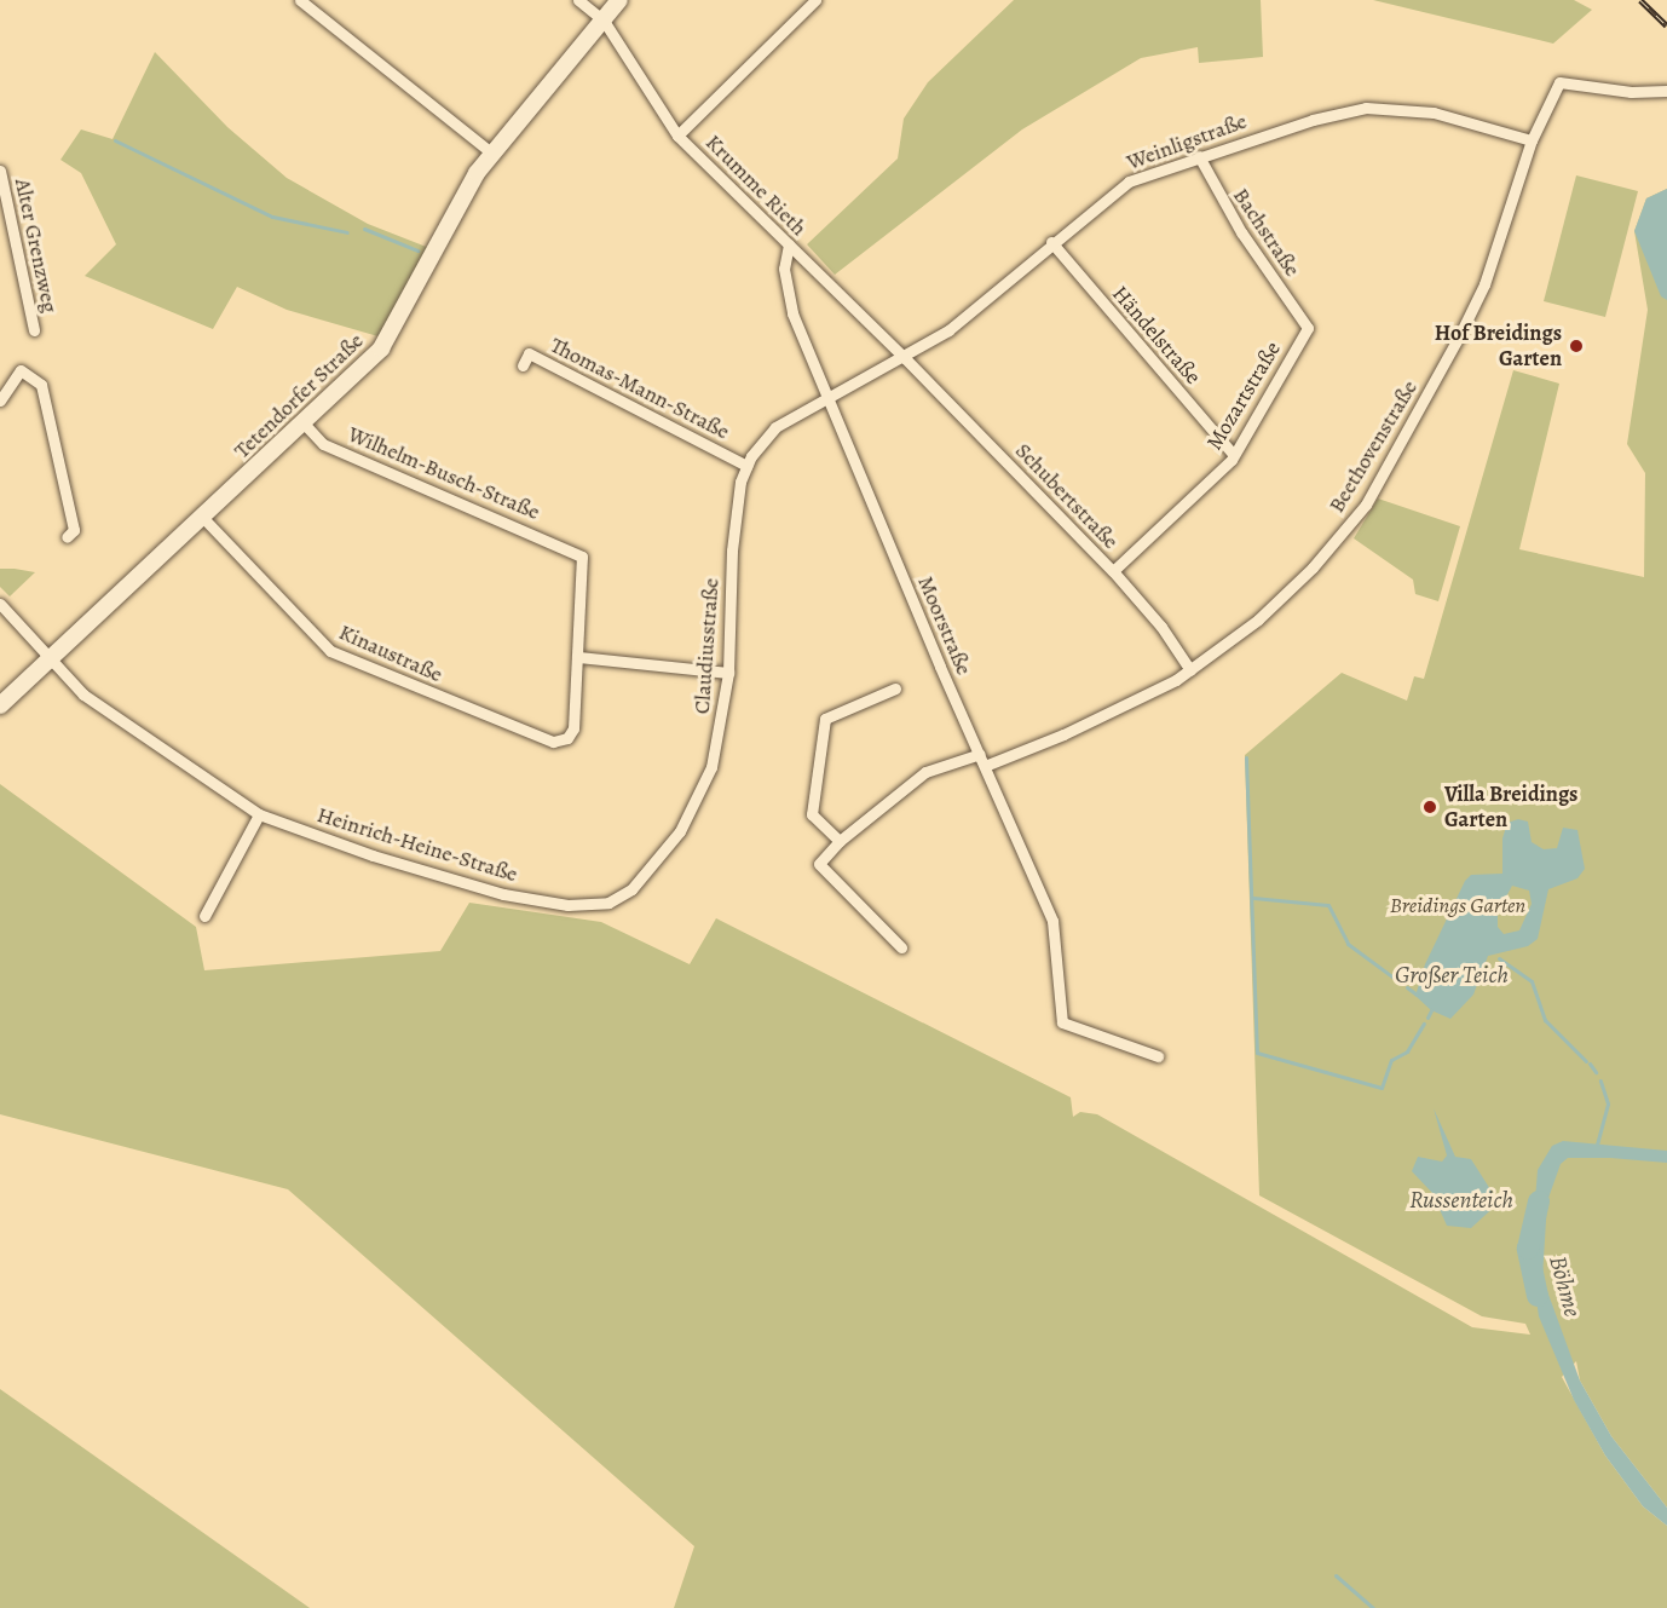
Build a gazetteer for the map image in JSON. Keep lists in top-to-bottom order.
{
  "streets": {
    "street": [
      "Weinligstraße",
      "Krumme Rieth",
      "Bachstraße",
      "Alter Grenzweg",
      "Händelstraße",
      "Thomas-Mann-Straße",
      "Tetendorfer Straße",
      "Mozartstraße",
      "Beethovenstraße",
      "Wilhelm-Busch-Straße",
      "Schubertstraße",
      "Moorstraße",
      "Claudiusstraße",
      "Kinaustraße",
      "Heinrich-Heine-Straße"
    ]
  },
  "crossings": [
    ["Weinligstraße", "Krumme Rieth"],
    ["Weinligstraße", "Bachstraße"],
    ["Weinligstraße", "Händelstraße"],
    ["Weinligstraße", "Beethovenstraße"],
    ["Weinligstraße", "Schubertstraße"],
    ["Weinligstraße", "Moorstraße"],
    ["Weinligstraße", "Claudiusstraße"],
    ["Krumme Rieth", "Tetendorfer Straße"],
    ["Krumme Rieth", "Schubertstraße"],
    ["Krumme Rieth", "Moorstraße"],
    ["Bachstraße", "Mozartstraße"],
    ["Händelstraße", "Mozartstraße"],
    ["Thomas-Mann-Straße", "Claudiusstraße"],
    ["Tetendorfer Straße", "Wilhelm-Busch-Straße"],
    ["Tetendorfer Straße", "Kinaustraße"],
    ["Tetendorfer Straße", "Heinrich-Heine-Straße"],
    ["Mozartstraße", "Schubertstraße"],
    ["Beethovenstraße", "Schubertstraße"],
    ["Beethovenstraße", "Moorstraße"],
    ["Wilhelm-Busch-Straße", "Kinaustraße"],
    ["Moorstraße", "Claudiusstraße"],
    ["Claudiusstraße", "Heinrich-Heine-Straße"]
  ],
  "water": ["Großer Teich", "Russenteich", "Böhme"],
  "parks": ["Breidings Garten"],
  "places": ["Hof Breidings Garten", "Villa Breidings Garten"]
}
